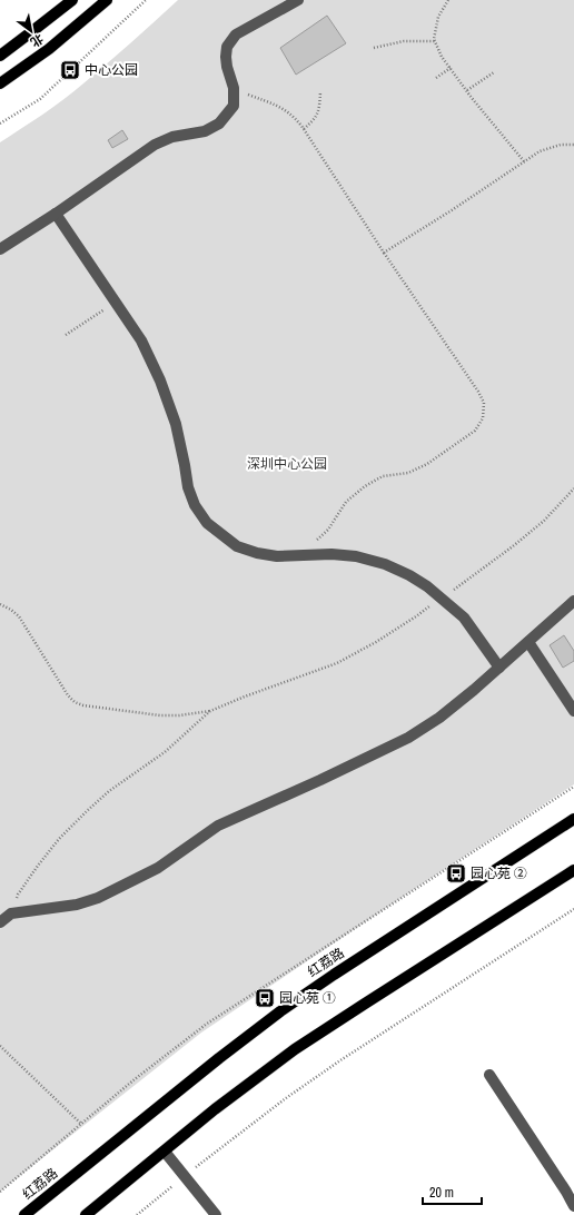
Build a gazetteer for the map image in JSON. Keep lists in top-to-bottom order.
{
  "streets": {
    "main road": ["红荔路"]
  },
  "parks": ["深圳中心公园"],
  "places": {
    "bus stop": ["中心公园", "园心苑 ②", "园心苑 ①"]
  },
  "scale_bar": "20 m",
  "north": "bottom right"
}
